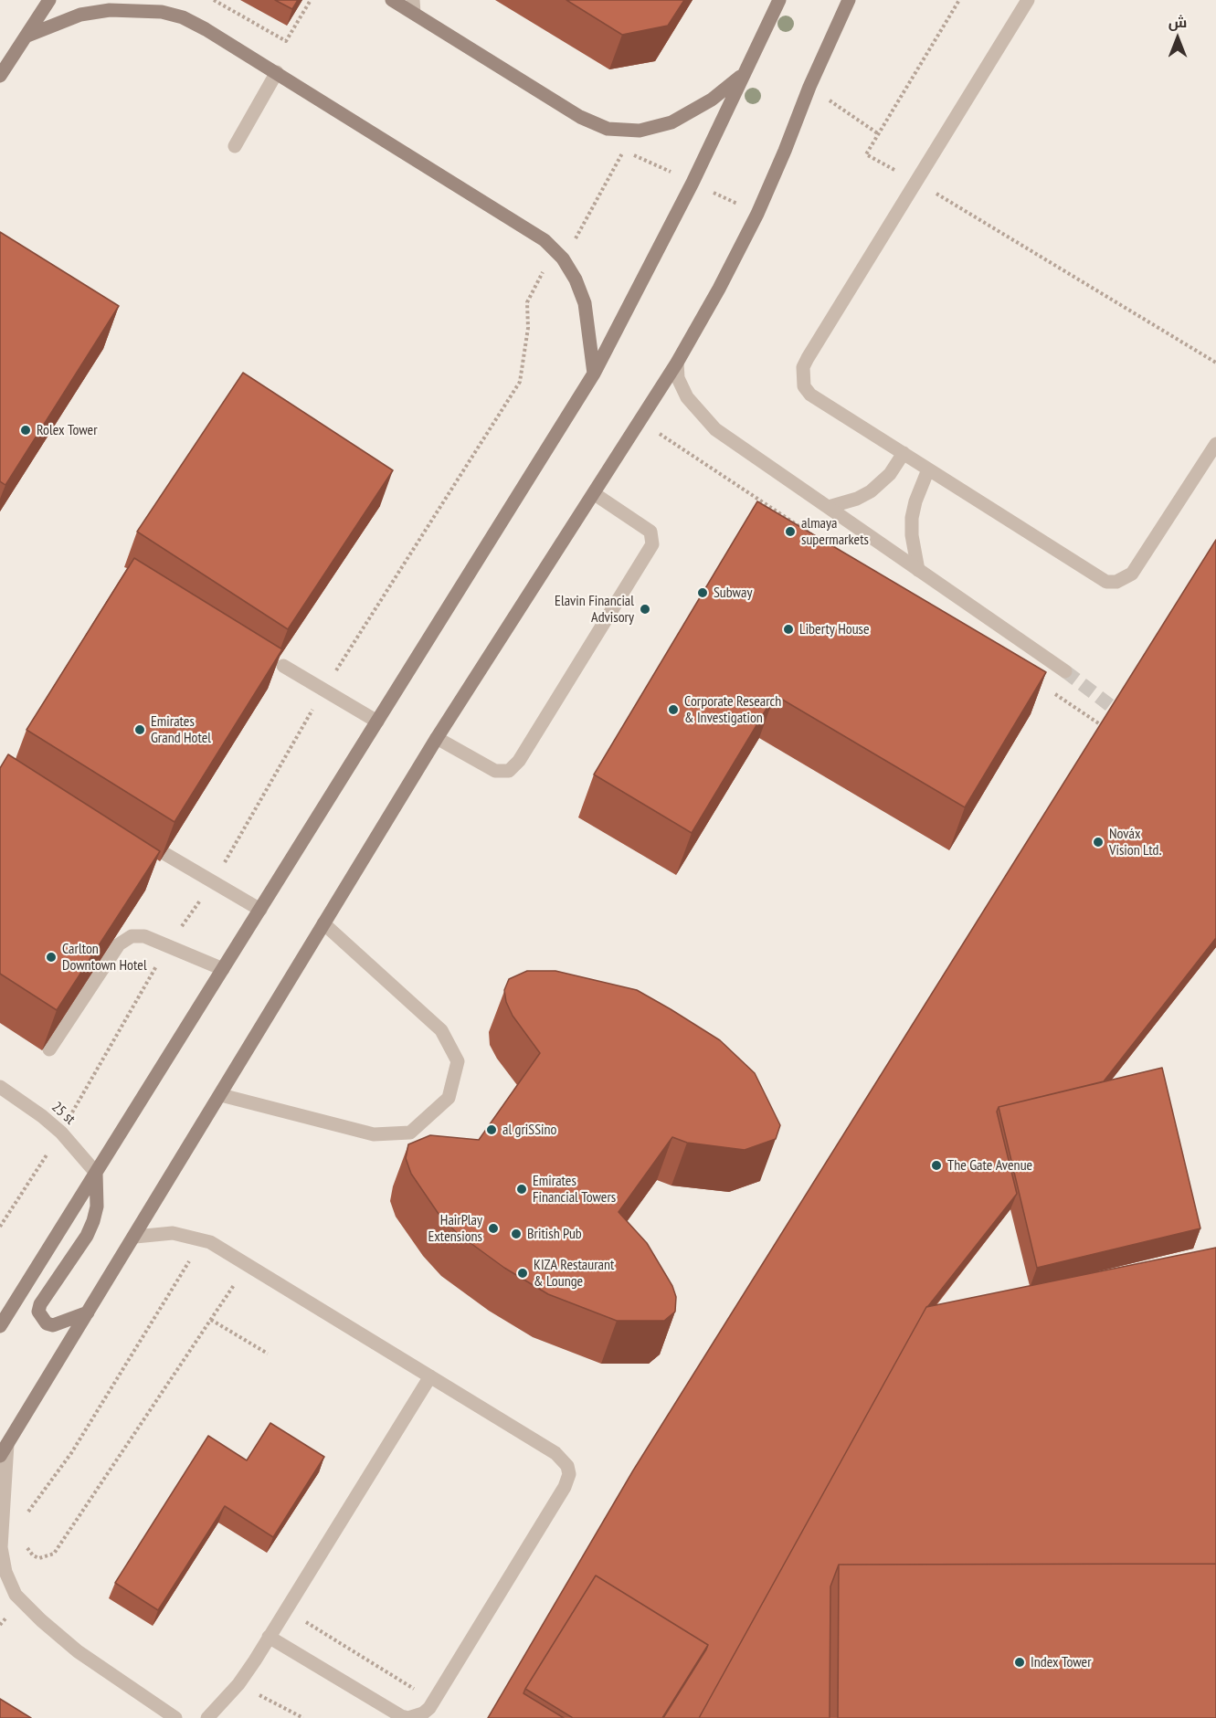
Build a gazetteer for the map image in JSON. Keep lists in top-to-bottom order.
{
  "streets": {
    "street": ["25 st"]
  },
  "places": [
    "Rolex Tower",
    "almaya supermarkets",
    "Subway",
    "Elavin Financial Advisory",
    "Liberty House",
    "Corporate Research & Investigation",
    "Emirates Grand Hotel",
    "Nováx Vision Ltd.",
    "Carlton Downtown Hotel",
    "al griSSino",
    "The Gate Avenue",
    "Emirates Financial Towers",
    "HairPlay Extensions",
    "British Pub",
    "KIZA Restaurant & Lounge",
    "Index Tower"
  ],
  "north": "top"
}
